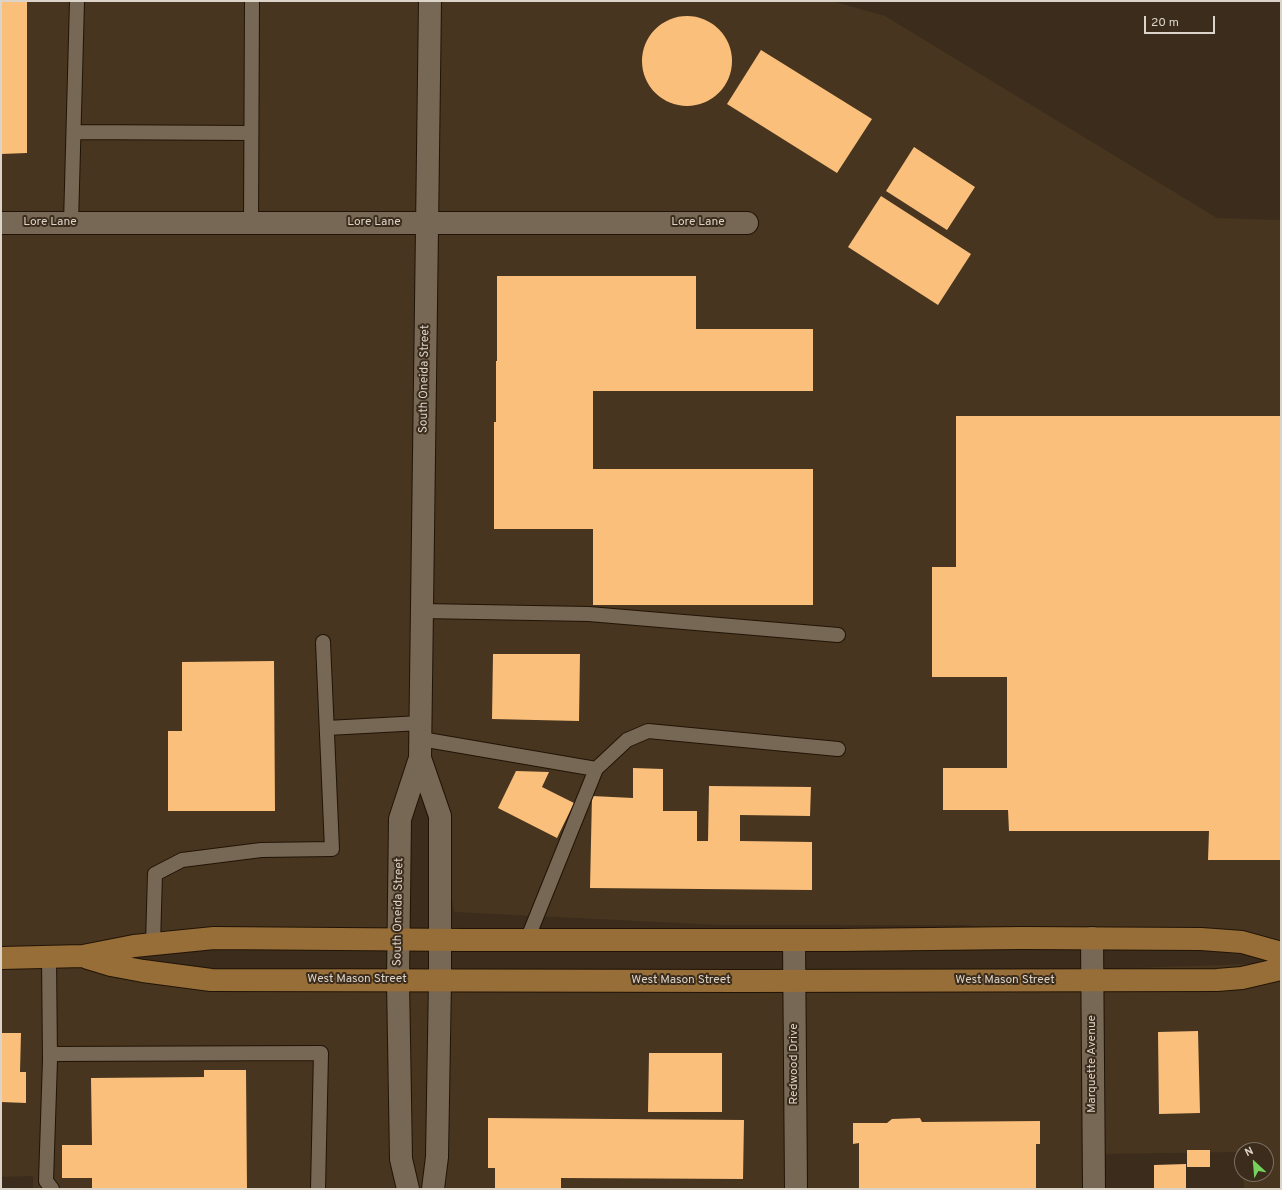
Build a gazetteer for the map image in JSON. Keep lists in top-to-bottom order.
{
  "streets": {
    "main road": ["West Mason Street"],
    "street": [
      "Lore Lane",
      "South Oneida Street",
      "Redwood Drive",
      "Marquette Avenue"
    ]
  },
  "crossings": [
    ["Lore Lane", "South Oneida Street"],
    ["South Oneida Street", "West Mason Street"],
    ["West Mason Street", "Redwood Drive"],
    ["West Mason Street", "Marquette Avenue"]
  ],
  "scale_bar": "20 m",
  "north": "top left"
}
